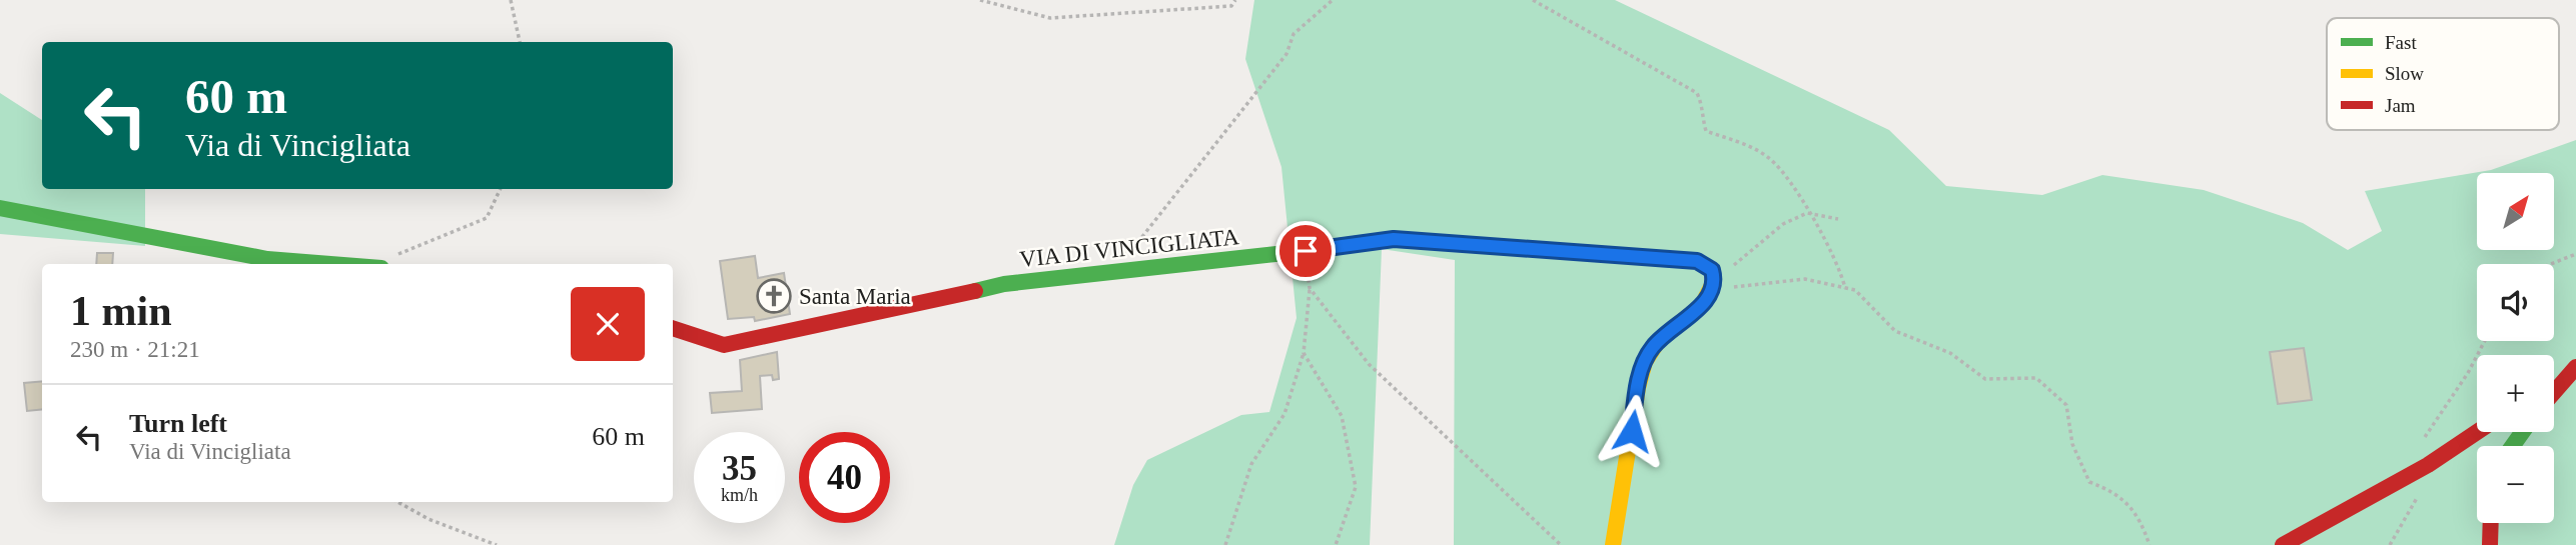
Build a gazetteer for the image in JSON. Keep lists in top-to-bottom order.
{
  "streets": {
    "street": ["VIA DI VINCIGLIATA"]
  },
  "places": {
    "church": ["Santa Maria"]
  },
  "legend": ["Fast", "Slow", "Jam"],
  "north": "top right",
  "page": {
    "turn": ["60 m", "Via di Vincigliata"],
    "map_buttons": ["+", "−"],
    "heading": ["1 min", "230 m · 21:21"],
    "list": [
      {
        "name": "Turn left",
        "note": "Via di Vincigliata",
        "value": "60 m"
      }
    ],
    "speed": "35 km/h",
    "limit": "40"
  }
}
